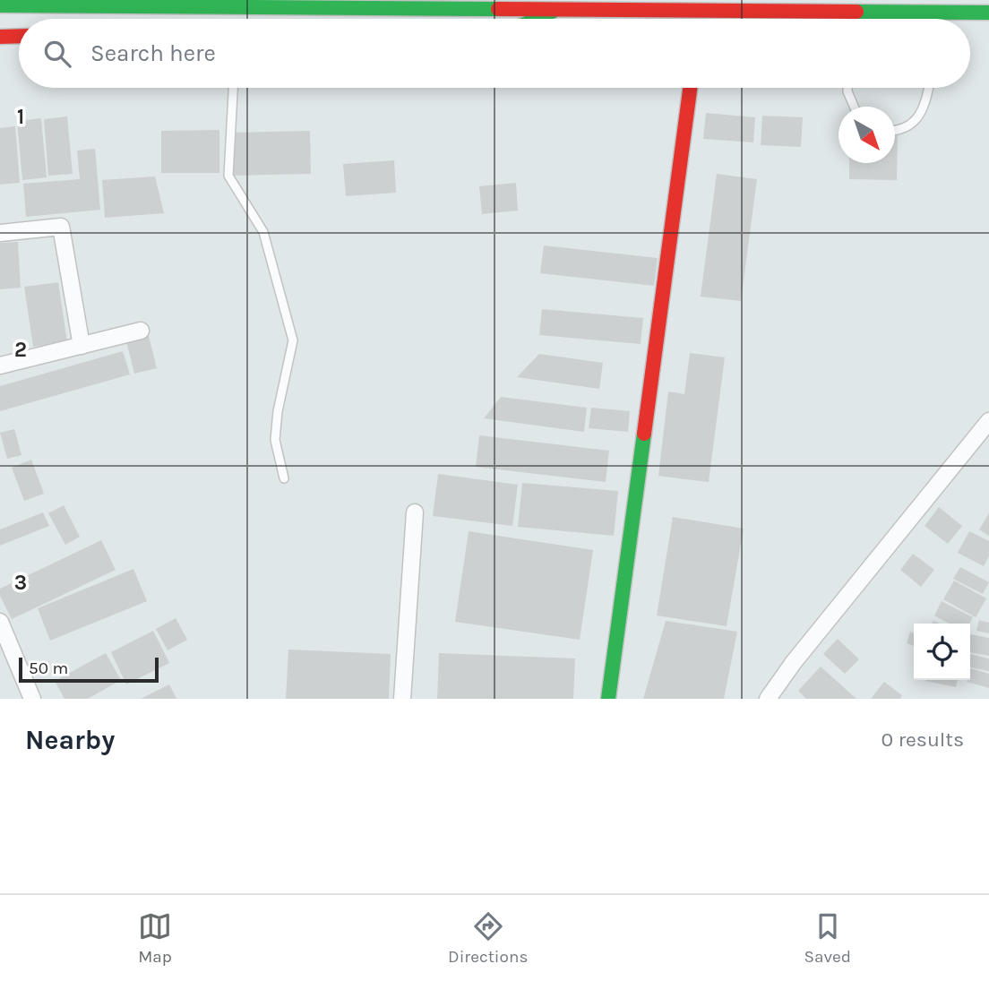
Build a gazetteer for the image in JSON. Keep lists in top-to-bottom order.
{
  "scale_bar": "50 m",
  "north": "bottom right",
  "page": {
    "search": "Search here",
    "scale": "50 m",
    "heading": ["Nearby", "0 results"],
    "nav": ["Map", "Directions", "Saved"]
  },
  "grid": {
    "rows": ["1", "2", "3"]
  }
}
